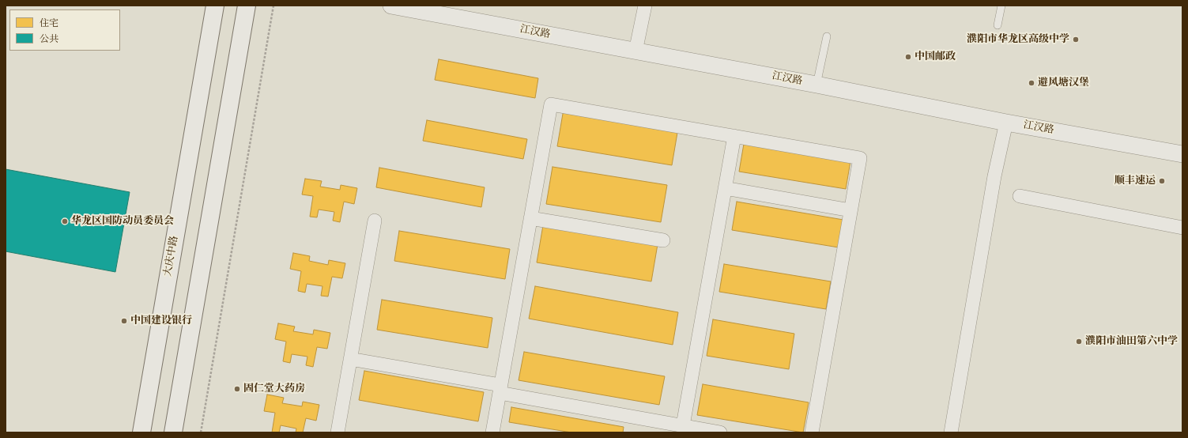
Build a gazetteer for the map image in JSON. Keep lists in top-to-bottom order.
{
  "streets": {
    "main road": ["大庆中路"],
    "street": ["江汉路"]
  },
  "places": [
    "濮阳市华龙区高级中学",
    "中国邮政",
    "避风塘汉堡",
    "顺丰速运",
    "华龙区国防动员委员会",
    "中国建设银行",
    "濮阳市油田第六中学",
    "固仁堂大药房"
  ],
  "legend": ["住宅", "公共"]
}
